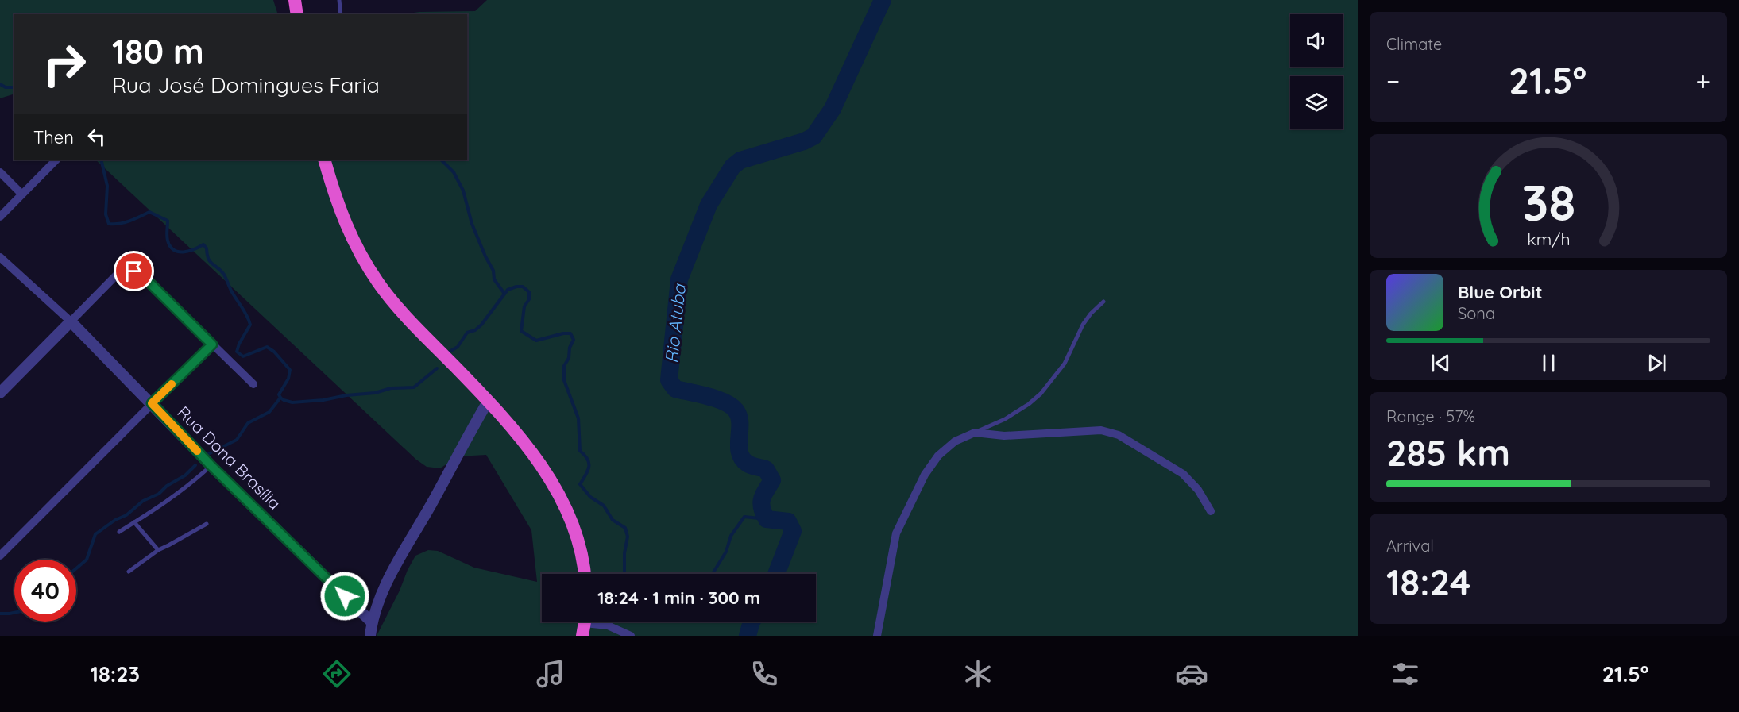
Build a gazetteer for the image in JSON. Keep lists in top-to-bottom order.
{
  "streets": {
    "street": ["Rua Dona Brasília"]
  },
  "water": ["Rio Atuba"],
  "page": {
    "tile": [
      "Climate",
      ["Range · 57%", "285 km"],
      ["Arrival", "18:24"]
    ],
    "turn": ["180 m", "Rua José Domingues Faria"],
    "heat": ["−", "21.5°", "+"],
    "then": "Then",
    "song": ["Blue Orbit", "Sona"],
    "limit": "40",
    "trip": "18:24 · 1 min · 300 m",
    "tabs": ["18:23", "21.5°"],
    "gauge": ["38", "km/h"]
  }
}
